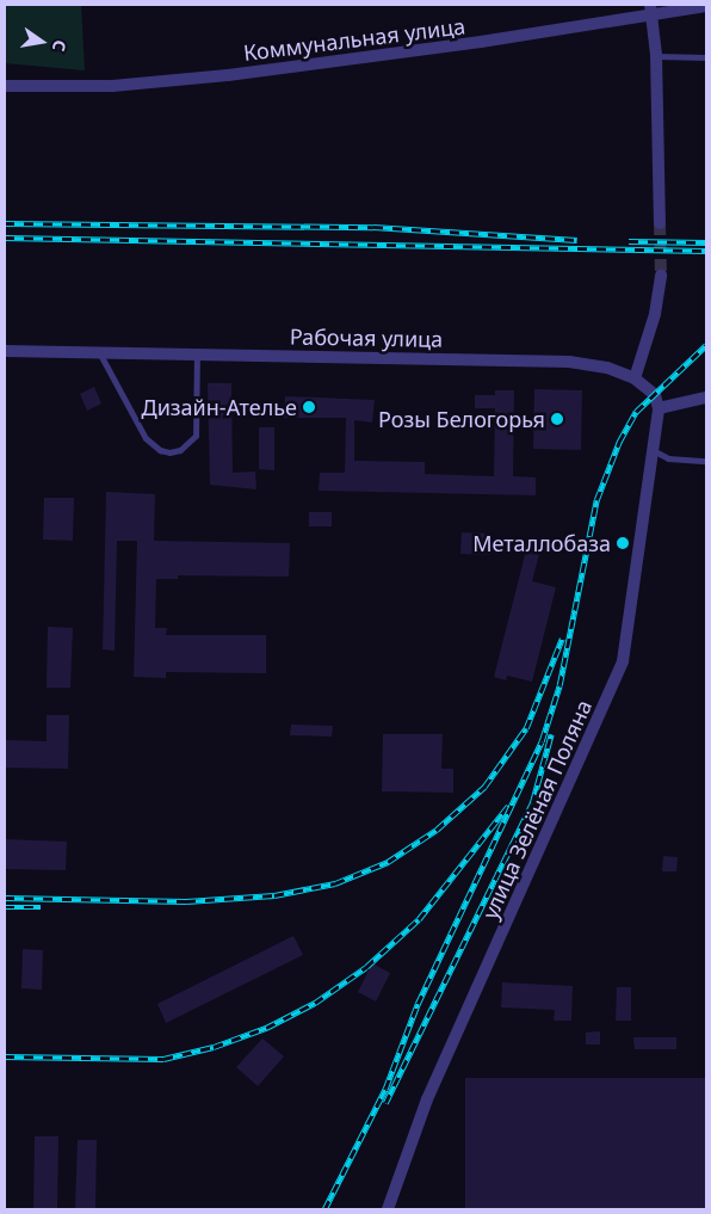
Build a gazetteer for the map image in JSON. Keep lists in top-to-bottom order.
{
  "streets": {
    "street": ["Коммунальная улица", "Рабочая улица", "улица Зелёная Поляна"]
  },
  "crossings": [
    ["Рабочая улица", "улица Зелёная Поляна"]
  ],
  "places": ["Дизайн-Ателье", "Розы Белогорья", "Металлобаза"],
  "north": "right"
}
